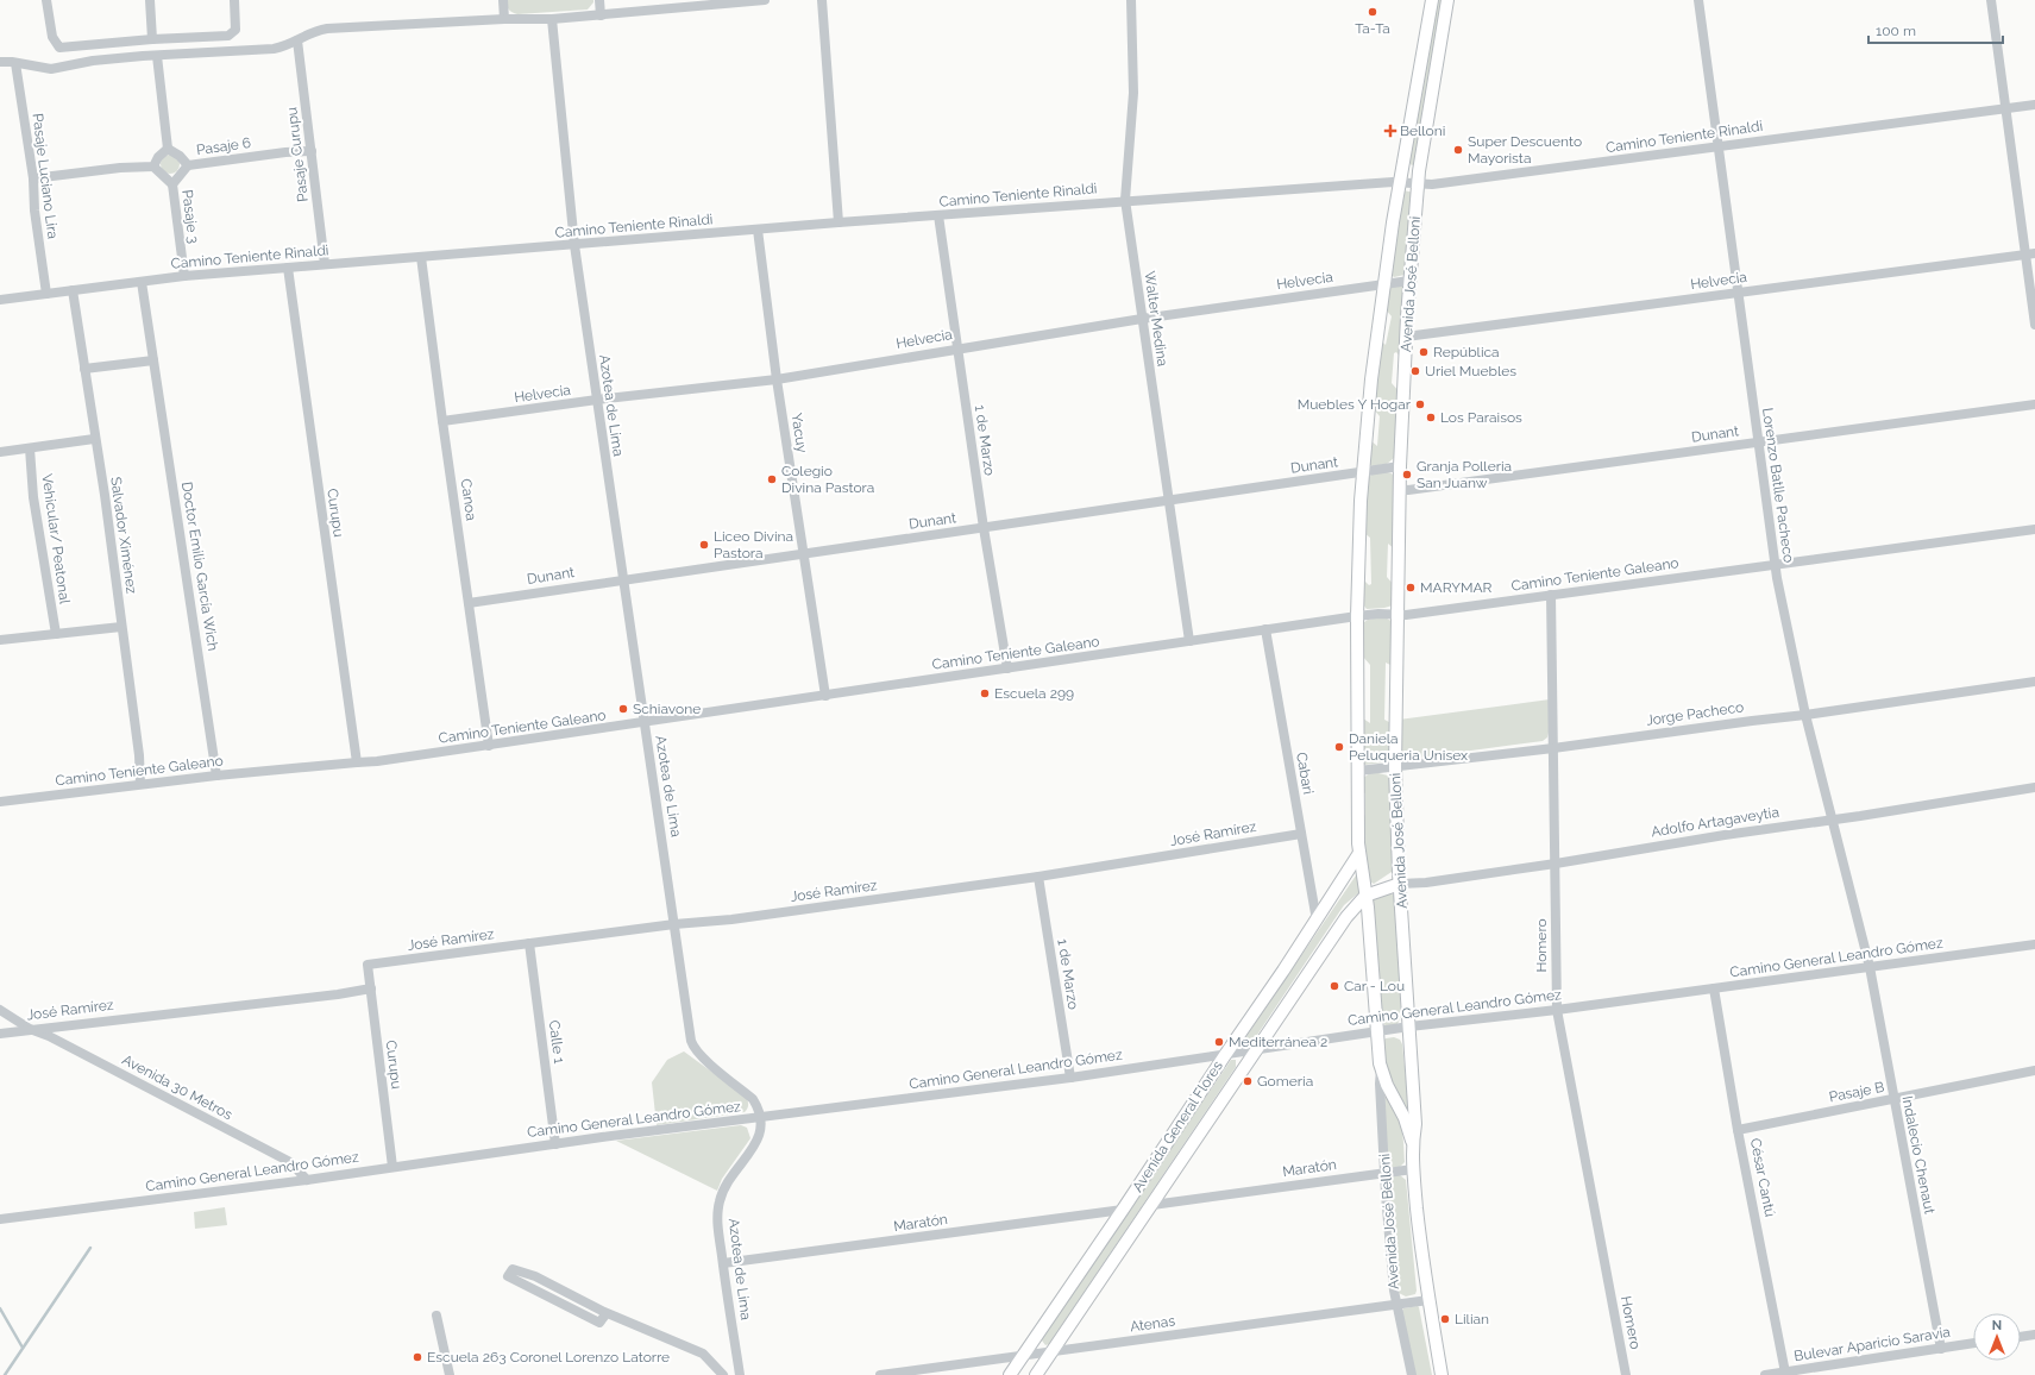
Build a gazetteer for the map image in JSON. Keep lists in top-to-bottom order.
{
  "streets": {
    "main road": ["Avenida José Belloni", "Avenida General Flores"],
    "street": [
      "Camino Teniente Rinaldi",
      "Pasaje 6",
      "Pasaje Curupu",
      "Pasaje Luciano Lira",
      "Pasaje 3",
      "Helvecia",
      "Walter Medina",
      "Azotea de Lima",
      "Yacuy",
      "Dunant",
      "1 de Marzo",
      "Lorenzo Batlle Pacheco",
      "Canoa",
      "Curupu",
      "Salvador Ximénez",
      "Vehicular/ Peatonal",
      "Doctor Emilio García Wich",
      "Camino Teniente Galeano",
      "Jorge Pacheco",
      "Cabari",
      "Adolfo Artagaveytia",
      "José Ramírez",
      "Homero",
      "Camino General Leandro Gómez",
      "Calle 1",
      "Avenida 30 Metros",
      "Pasaje B",
      "Indalecio Chenaut",
      "Maratón",
      "César Cantú",
      "Atenas",
      "Bulevar Aparicio Saravia"
    ]
  },
  "crossings": [
    ["Camino Teniente Rinaldi", "Pasaje Curupu"],
    ["Camino Teniente Rinaldi", "Pasaje Luciano Lira"],
    ["Camino Teniente Rinaldi", "Pasaje 3"],
    ["Camino Teniente Rinaldi", "Avenida José Belloni"],
    ["Camino Teniente Rinaldi", "Walter Medina"],
    ["Camino Teniente Rinaldi", "Azotea de Lima"],
    ["Camino Teniente Rinaldi", "Yacuy"],
    ["Camino Teniente Rinaldi", "1 de Marzo"],
    ["Camino Teniente Rinaldi", "Lorenzo Batlle Pacheco"],
    ["Camino Teniente Rinaldi", "Canoa"],
    ["Camino Teniente Rinaldi", "Curupu"],
    ["Camino Teniente Rinaldi", "Salvador Ximénez"],
    ["Camino Teniente Rinaldi", "Doctor Emilio García Wich"],
    ["Pasaje 6", "Pasaje Curupu"],
    ["Pasaje 6", "Pasaje 3"],
    ["Helvecia", "Avenida José Belloni"],
    ["Helvecia", "Walter Medina"],
    ["Helvecia", "Azotea de Lima"],
    ["Helvecia", "Yacuy"],
    ["Helvecia", "1 de Marzo"],
    ["Helvecia", "Lorenzo Batlle Pacheco"],
    ["Helvecia", "Canoa"],
    ["Avenida José Belloni", "Dunant"],
    ["Avenida José Belloni", "Camino Teniente Galeano"],
    ["Avenida José Belloni", "Jorge Pacheco"],
    ["Avenida José Belloni", "Adolfo Artagaveytia"],
    ["Avenida José Belloni", "Camino General Leandro Gómez"],
    ["Avenida José Belloni", "Avenida General Flores"],
    ["Avenida José Belloni", "Maratón"],
    ["Avenida José Belloni", "Atenas"],
    ["Walter Medina", "Dunant"],
    ["Walter Medina", "Camino Teniente Galeano"],
    ["Azotea de Lima", "Dunant"],
    ["Azotea de Lima", "Camino Teniente Galeano"],
    ["Azotea de Lima", "José Ramírez"],
    ["Azotea de Lima", "Camino General Leandro Gómez"],
    ["Azotea de Lima", "Maratón"],
    ["Yacuy", "Dunant"],
    ["Yacuy", "Camino Teniente Galeano"],
    ["Dunant", "1 de Marzo"],
    ["Dunant", "Lorenzo Batlle Pacheco"],
    ["Dunant", "Canoa"],
    ["1 de Marzo", "Camino Teniente Galeano"],
    ["1 de Marzo", "José Ramírez"],
    ["1 de Marzo", "Camino General Leandro Gómez"],
    ["Lorenzo Batlle Pacheco", "Camino Teniente Galeano"],
    ["Lorenzo Batlle Pacheco", "Jorge Pacheco"],
    ["Lorenzo Batlle Pacheco", "Adolfo Artagaveytia"],
    ["Lorenzo Batlle Pacheco", "Camino General Leandro Gómez"],
    ["Lorenzo Batlle Pacheco", "Indalecio Chenaut"],
    ["Canoa", "Camino Teniente Galeano"],
    ["Curupu", "Camino Teniente Galeano"],
    ["Curupu", "José Ramírez"],
    ["Curupu", "Camino General Leandro Gómez"],
    ["Salvador Ximénez", "Camino Teniente Galeano"],
    ["Doctor Emilio García Wich", "Camino Teniente Galeano"],
    ["Camino Teniente Galeano", "Cabari"],
    ["Camino Teniente Galeano", "Homero"],
    ["Jorge Pacheco", "Homero"],
    ["Cabari", "José Ramírez"],
    ["Cabari", "Avenida General Flores"],
    ["Adolfo Artagaveytia", "Homero"],
    ["José Ramírez", "Calle 1"],
    ["José Ramírez", "Avenida 30 Metros"],
    ["Homero", "Camino General Leandro Gómez"],
    ["Camino General Leandro Gómez", "Calle 1"],
    ["Camino General Leandro Gómez", "Avenida 30 Metros"],
    ["Camino General Leandro Gómez", "Avenida General Flores"],
    ["Camino General Leandro Gómez", "Indalecio Chenaut"],
    ["Camino General Leandro Gómez", "César Cantú"],
    ["Pasaje B", "Indalecio Chenaut"],
    ["Pasaje B", "César Cantú"],
    ["Avenida General Flores", "Maratón"],
    ["Avenida General Flores", "Atenas"],
    ["Indalecio Chenaut", "Bulevar Aparicio Saravia"],
    ["César Cantú", "Bulevar Aparicio Saravia"]
  ],
  "places": {
    "other": [
      "Ta-Ta",
      "Super Descuento Mayorista",
      "República",
      "Uriel Muebles",
      "Muebles Y Hogar",
      "Los Paraisos",
      "Granja Polleria San Juanw",
      "Colegio Divina Pastora",
      "Liceo Divina Pastora",
      "MARYMAR",
      "Escuela 299",
      "Schiavone",
      "Daniela Peluqueria Unisex",
      "Car - Lou",
      "Mediterránea 2",
      "Gomeria",
      "Lilian",
      "Escuela 263 Coronel Lorenzo Latorre"
    ],
    "health": ["Belloni"]
  },
  "scale_bar": "100 m",
  "north": "top"
}
